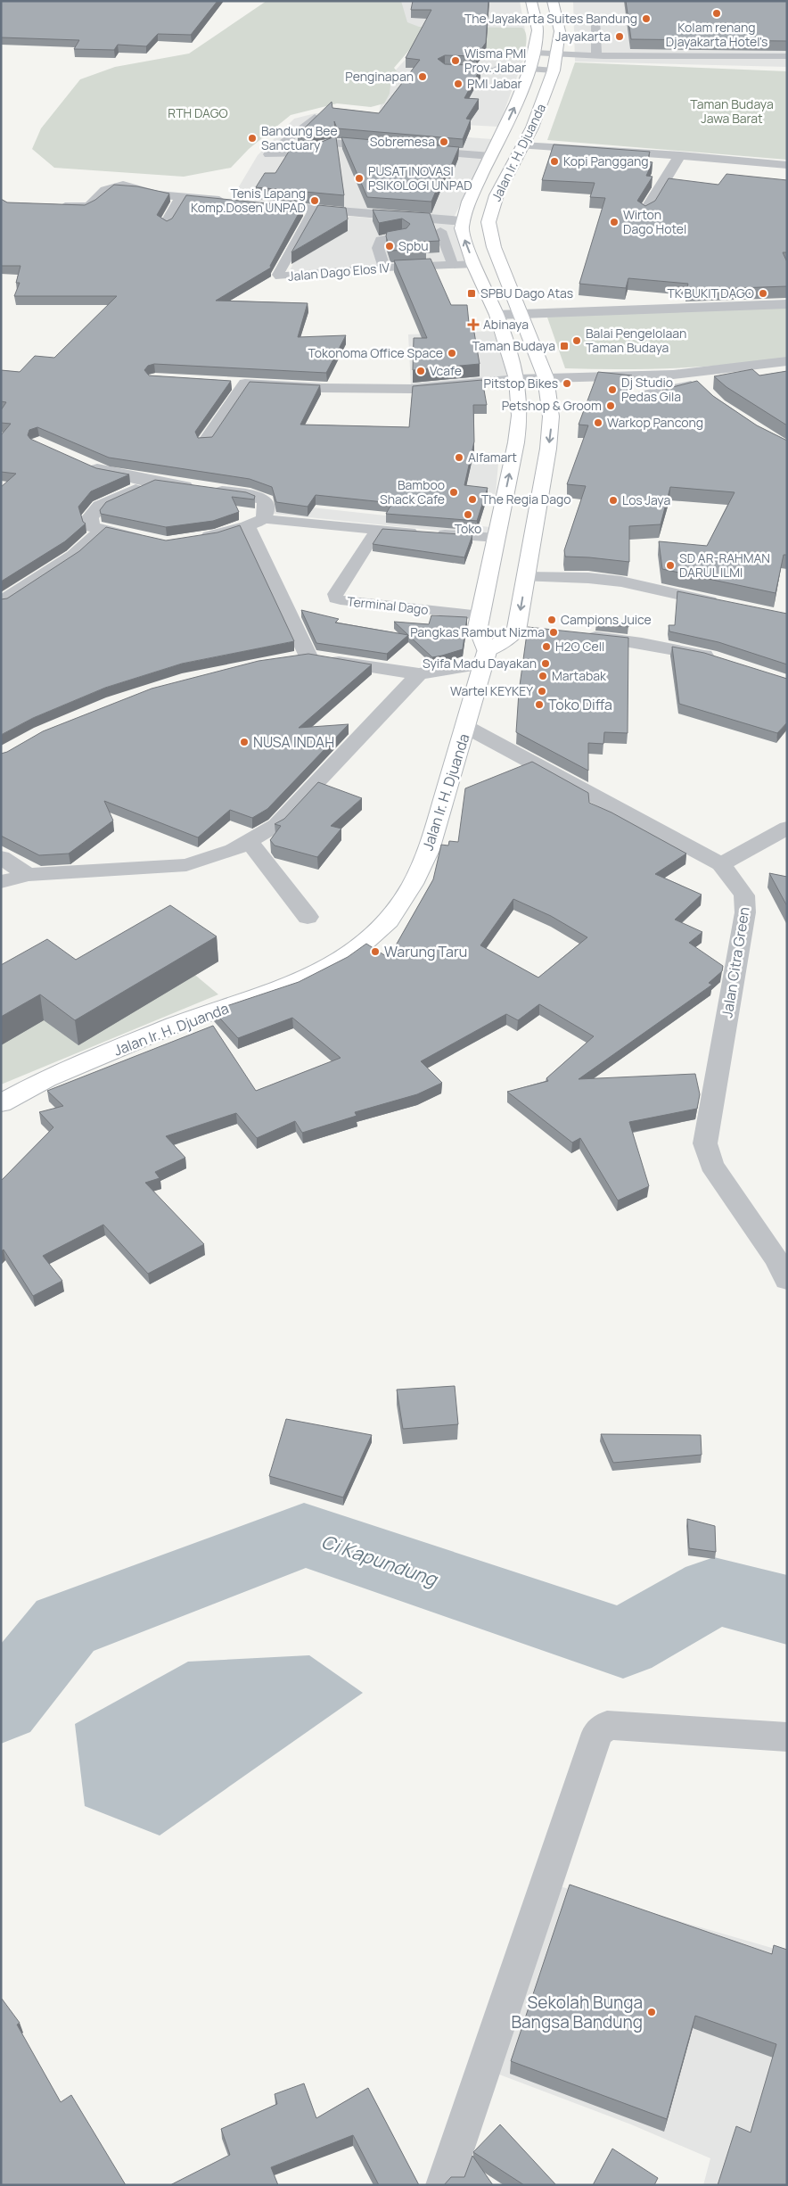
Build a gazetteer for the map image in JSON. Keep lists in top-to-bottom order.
{
  "streets": {
    "main road": ["Jalan Ir. H. Djuanda"],
    "street": ["Jalan Citra Green"],
    "lane": ["Jalan Dago Elos IV", "Terminal Dago"]
  },
  "crossings": [
    ["Jalan Ir. H. Djuanda", "Jalan Citra Green"]
  ],
  "water": ["Ci Kapundung"],
  "parks": ["Taman Budaya Jawa Barat", "RTH DAGO"],
  "places": {
    "other": [
      "Kolam renang Djayakarta Hotel's",
      "The Jayakarta Suites Bandung",
      "Jayakarta",
      "Wisma PMI Prov. Jabar",
      "Penginapan",
      "PMI Jabar",
      "Bandung Bee Sanctuary",
      "Sobremesa",
      "Kopi Panggang",
      "PUSAT INOVASI PSIKOLOGI UNPAD",
      "Tenis Lapang Komp.Dosen UNPAD",
      "Wirton Dago Hotel",
      "Spbu",
      "TK BUKIT DAGO",
      "Balai Pengelolaan Taman Budaya",
      "Tokonoma Office Space",
      "Vcafe",
      "Pitstop Bikes",
      "Dj Studio Pedas Gila",
      "Petshop & Groom",
      "Warkop Pancong",
      "Alfamart",
      "Bamboo Shack Cafe",
      "The Regia Dago",
      "Los Jaya",
      "Toko",
      "SD AR-RAHMAN DARUL ILMI",
      "Campions Juice",
      "Pangkas Rambut Nizma",
      "H2O Cell",
      "Syifa Madu Dayakan",
      "Martabak",
      "Wartel KEYKEY",
      "Toko Diffa",
      "NUSA INDAH",
      "Warung Taru",
      "Sekolah Bunga Bangsa Bandung"
    ],
    "transit": ["SPBU Dago Atas", "Taman Budaya"],
    "health": ["Abinaya"]
  }
}
